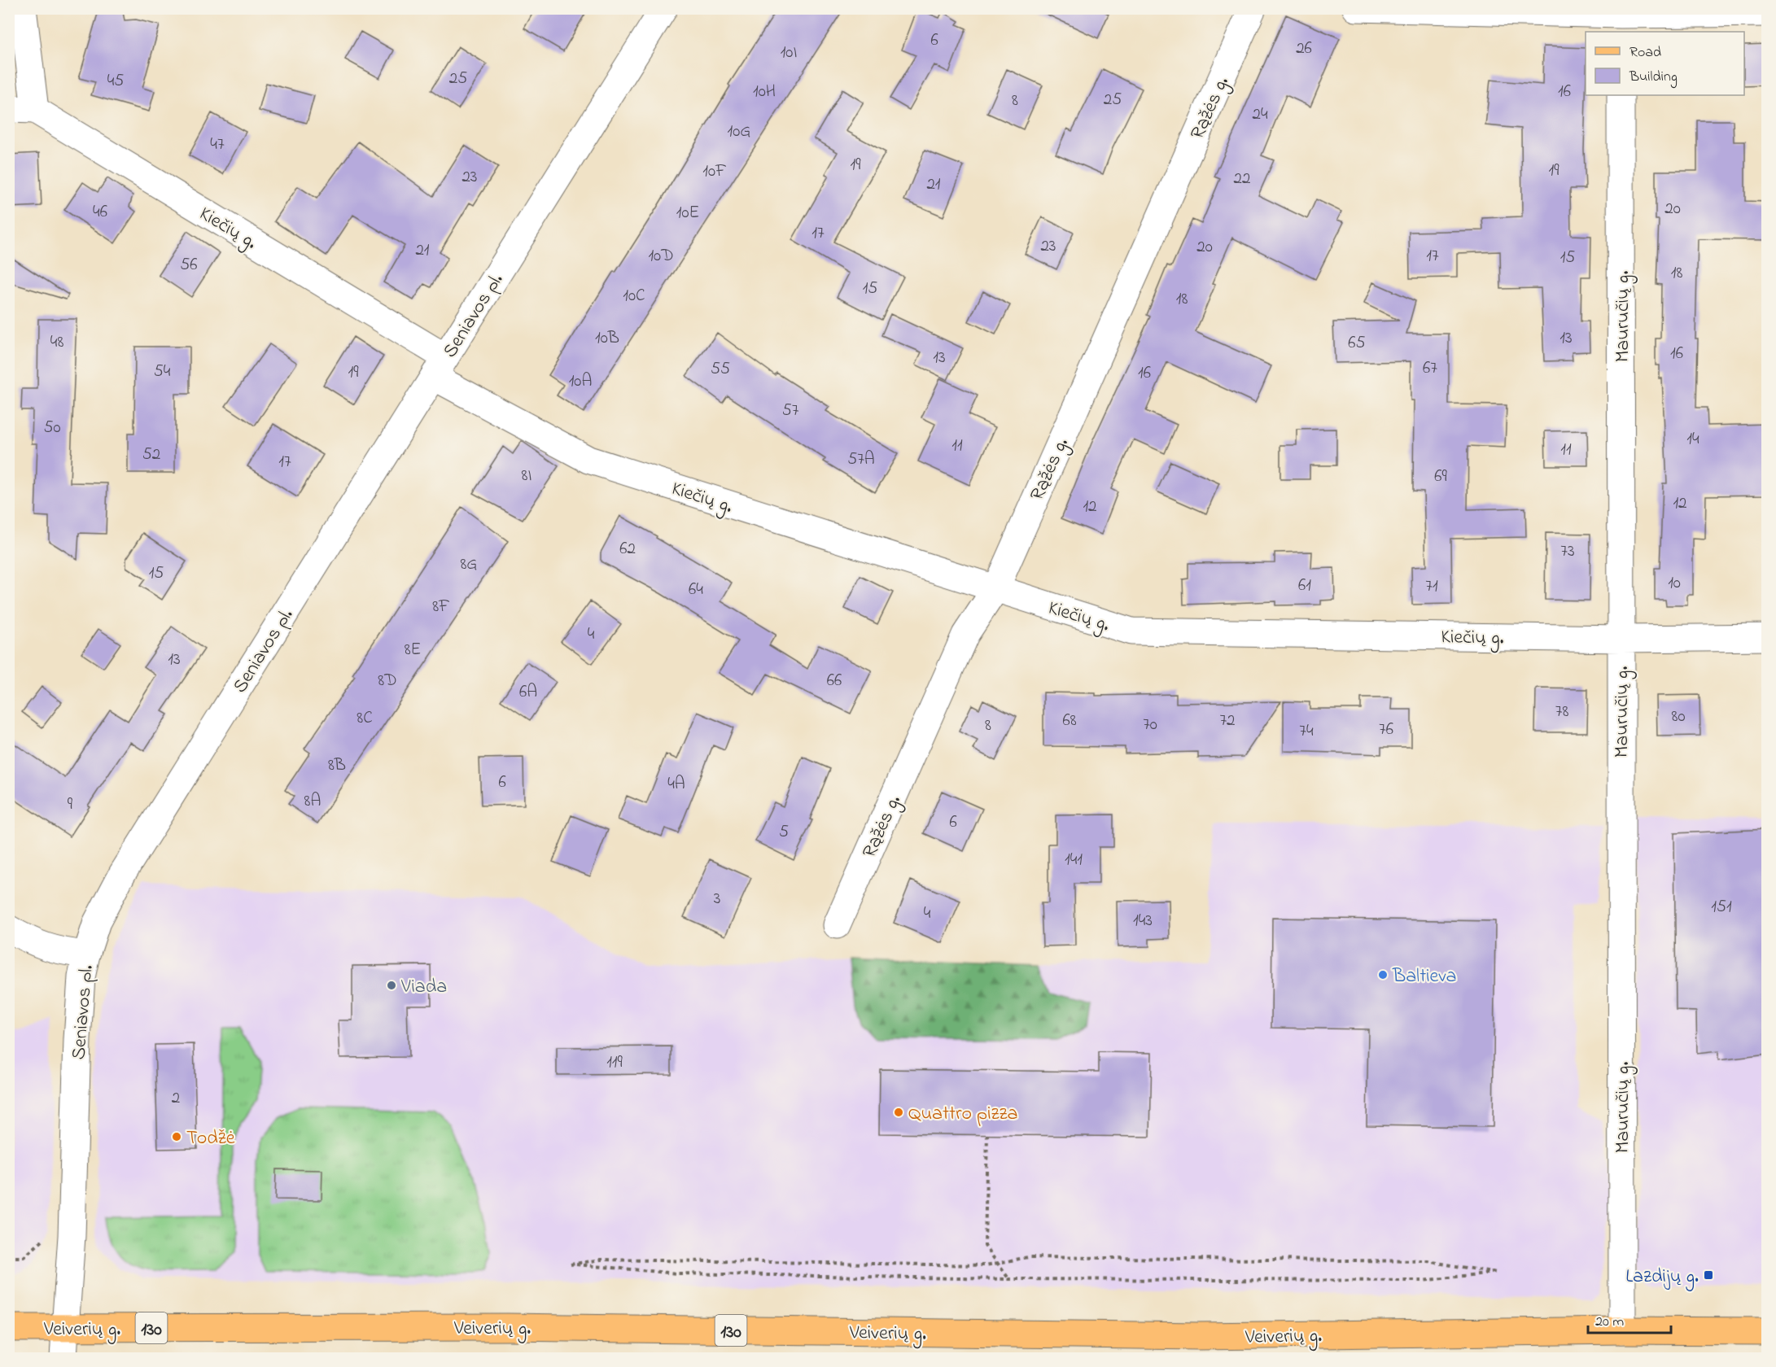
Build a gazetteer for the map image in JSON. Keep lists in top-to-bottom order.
{
  "streets": {
    "main road": ["Veiverių g.", "130"],
    "street": [
      "Rąžės g.",
      "Kiečių g.",
      "Seniavos pl.",
      "Mauručių g."
    ]
  },
  "crossings": [
    ["Rąžės g.", "Kiečių g."],
    ["Kiečių g.", "Seniavos pl."],
    ["Kiečių g.", "Mauručių g."],
    ["Seniavos pl.", "Veiverių g."],
    ["Mauručių g.", "Veiverių g."]
  ],
  "places": {
    "other": [
      "Baltieva",
      "Viada",
      "Quattro pizza",
      "Todžė"
    ],
    "transit": ["Lazdijų g."]
  },
  "house_numbers": [
    "6",
    "26",
    "10I",
    "25",
    "45",
    "10H",
    "16",
    "25",
    "8",
    "24",
    "10G",
    "47",
    "19",
    "19",
    "10F",
    "23",
    "22",
    "21",
    "20",
    "46",
    "10E",
    "17",
    "23",
    "20",
    "21",
    "10D",
    "17",
    "15",
    "56",
    "18",
    "15",
    "10C",
    "18",
    "10B",
    "13",
    "48",
    "65",
    "16",
    "13",
    "67",
    "55",
    "54",
    "19",
    "16",
    "10A",
    "57",
    "50",
    "14",
    "11",
    "11",
    "52",
    "57A",
    "17",
    "8I",
    "69",
    "12",
    "12",
    "62",
    "73",
    "8G",
    "15",
    "10",
    "61",
    "71",
    "64",
    "8F",
    "4",
    "8E",
    "13",
    "8D",
    "66",
    "6A",
    "78",
    "80",
    "8C",
    "68",
    "72",
    "70",
    "8",
    "76",
    "74",
    "8B",
    "6",
    "4A",
    "8A",
    "9",
    "6",
    "5",
    "141",
    "3",
    "151",
    "4",
    "143",
    "119",
    "2"
  ],
  "legend": ["Road", "Building"],
  "scale_bar": "20 m"
}
